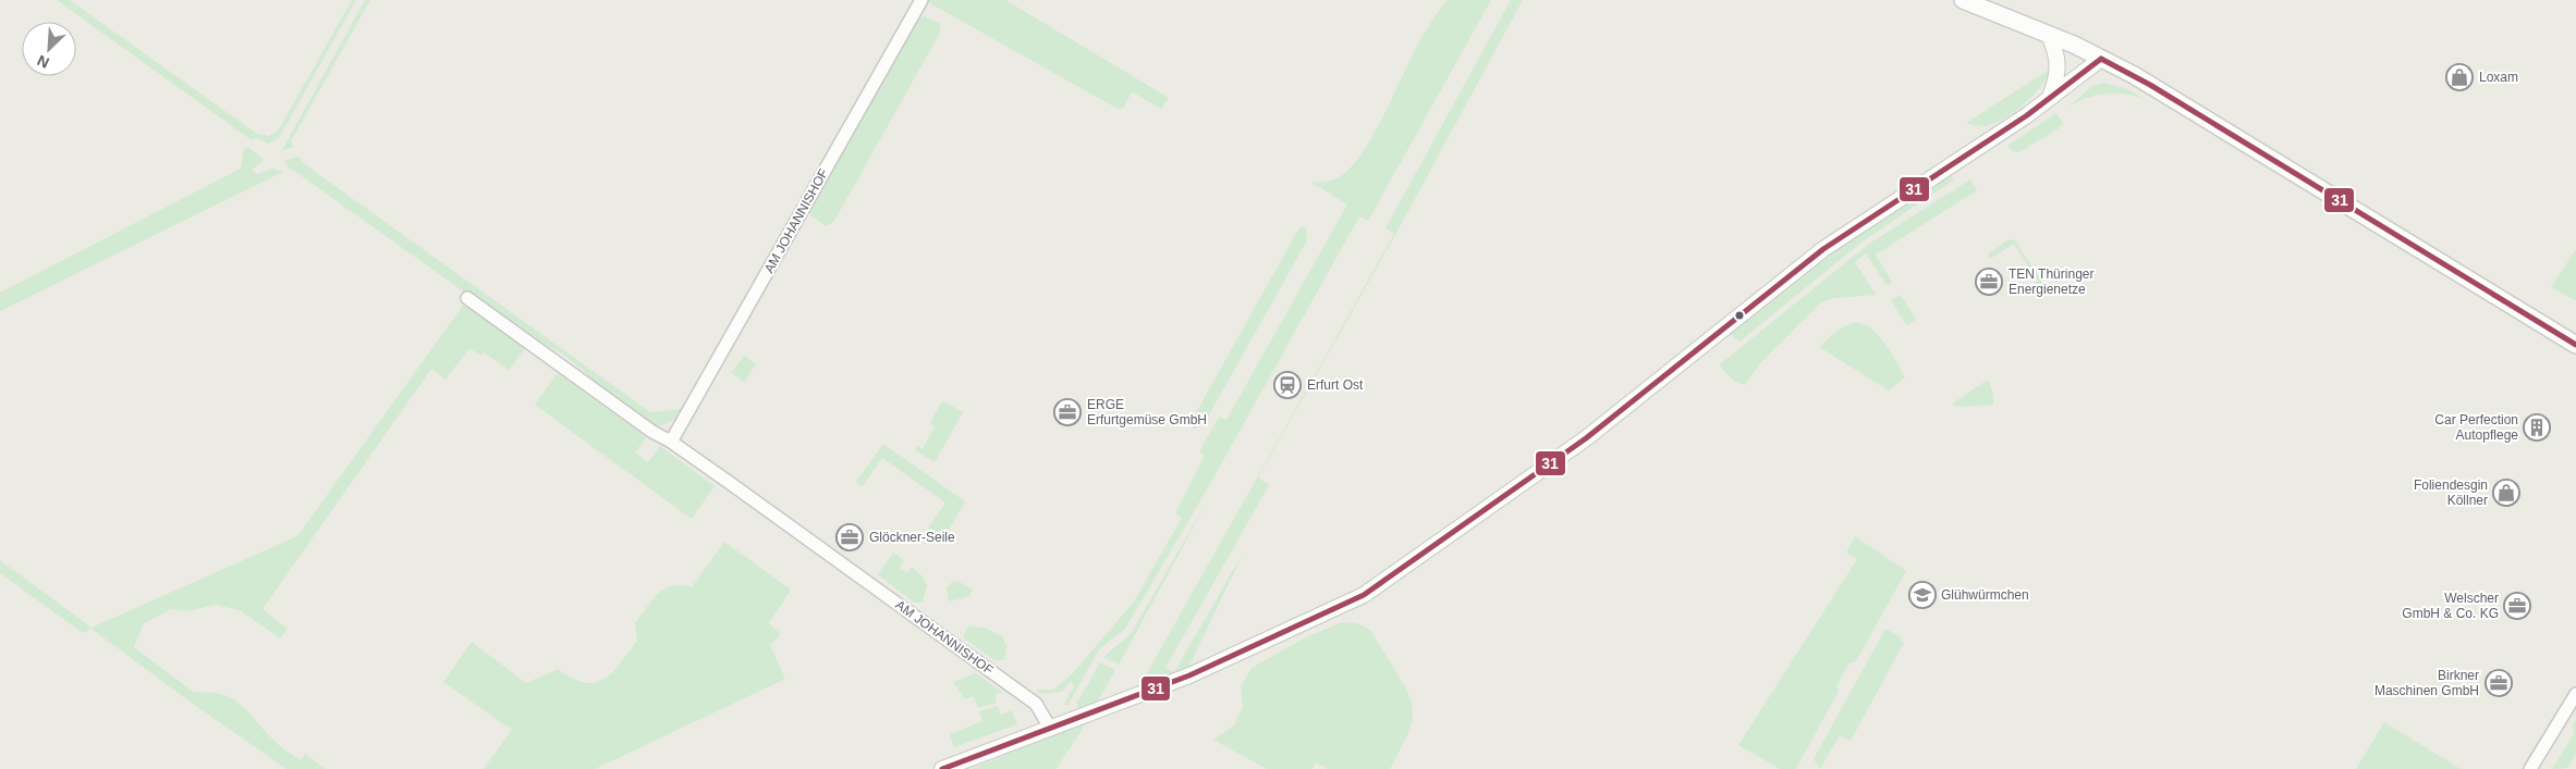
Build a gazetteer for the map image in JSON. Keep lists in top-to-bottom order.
{
  "streets": {
    "street": ["AM JOHANNISHOF"]
  },
  "places": {
    "shop": ["Loxam", "Foliendesgin Köllner"],
    "office": [
      "TEN Thüringer Energienetze",
      "ERGE Erfurtgemüse GmbH",
      "Glöckner-Seile",
      "Welscher GmbH & Co. KG",
      "Birkner Maschinen GmbH"
    ],
    "station": ["Erfurt Ost"],
    "building": ["Car Perfection Autopflege"],
    "school or university": ["Glühwürmchen"]
  },
  "lines": ["transit line 31"],
  "north": "bottom left"
}
